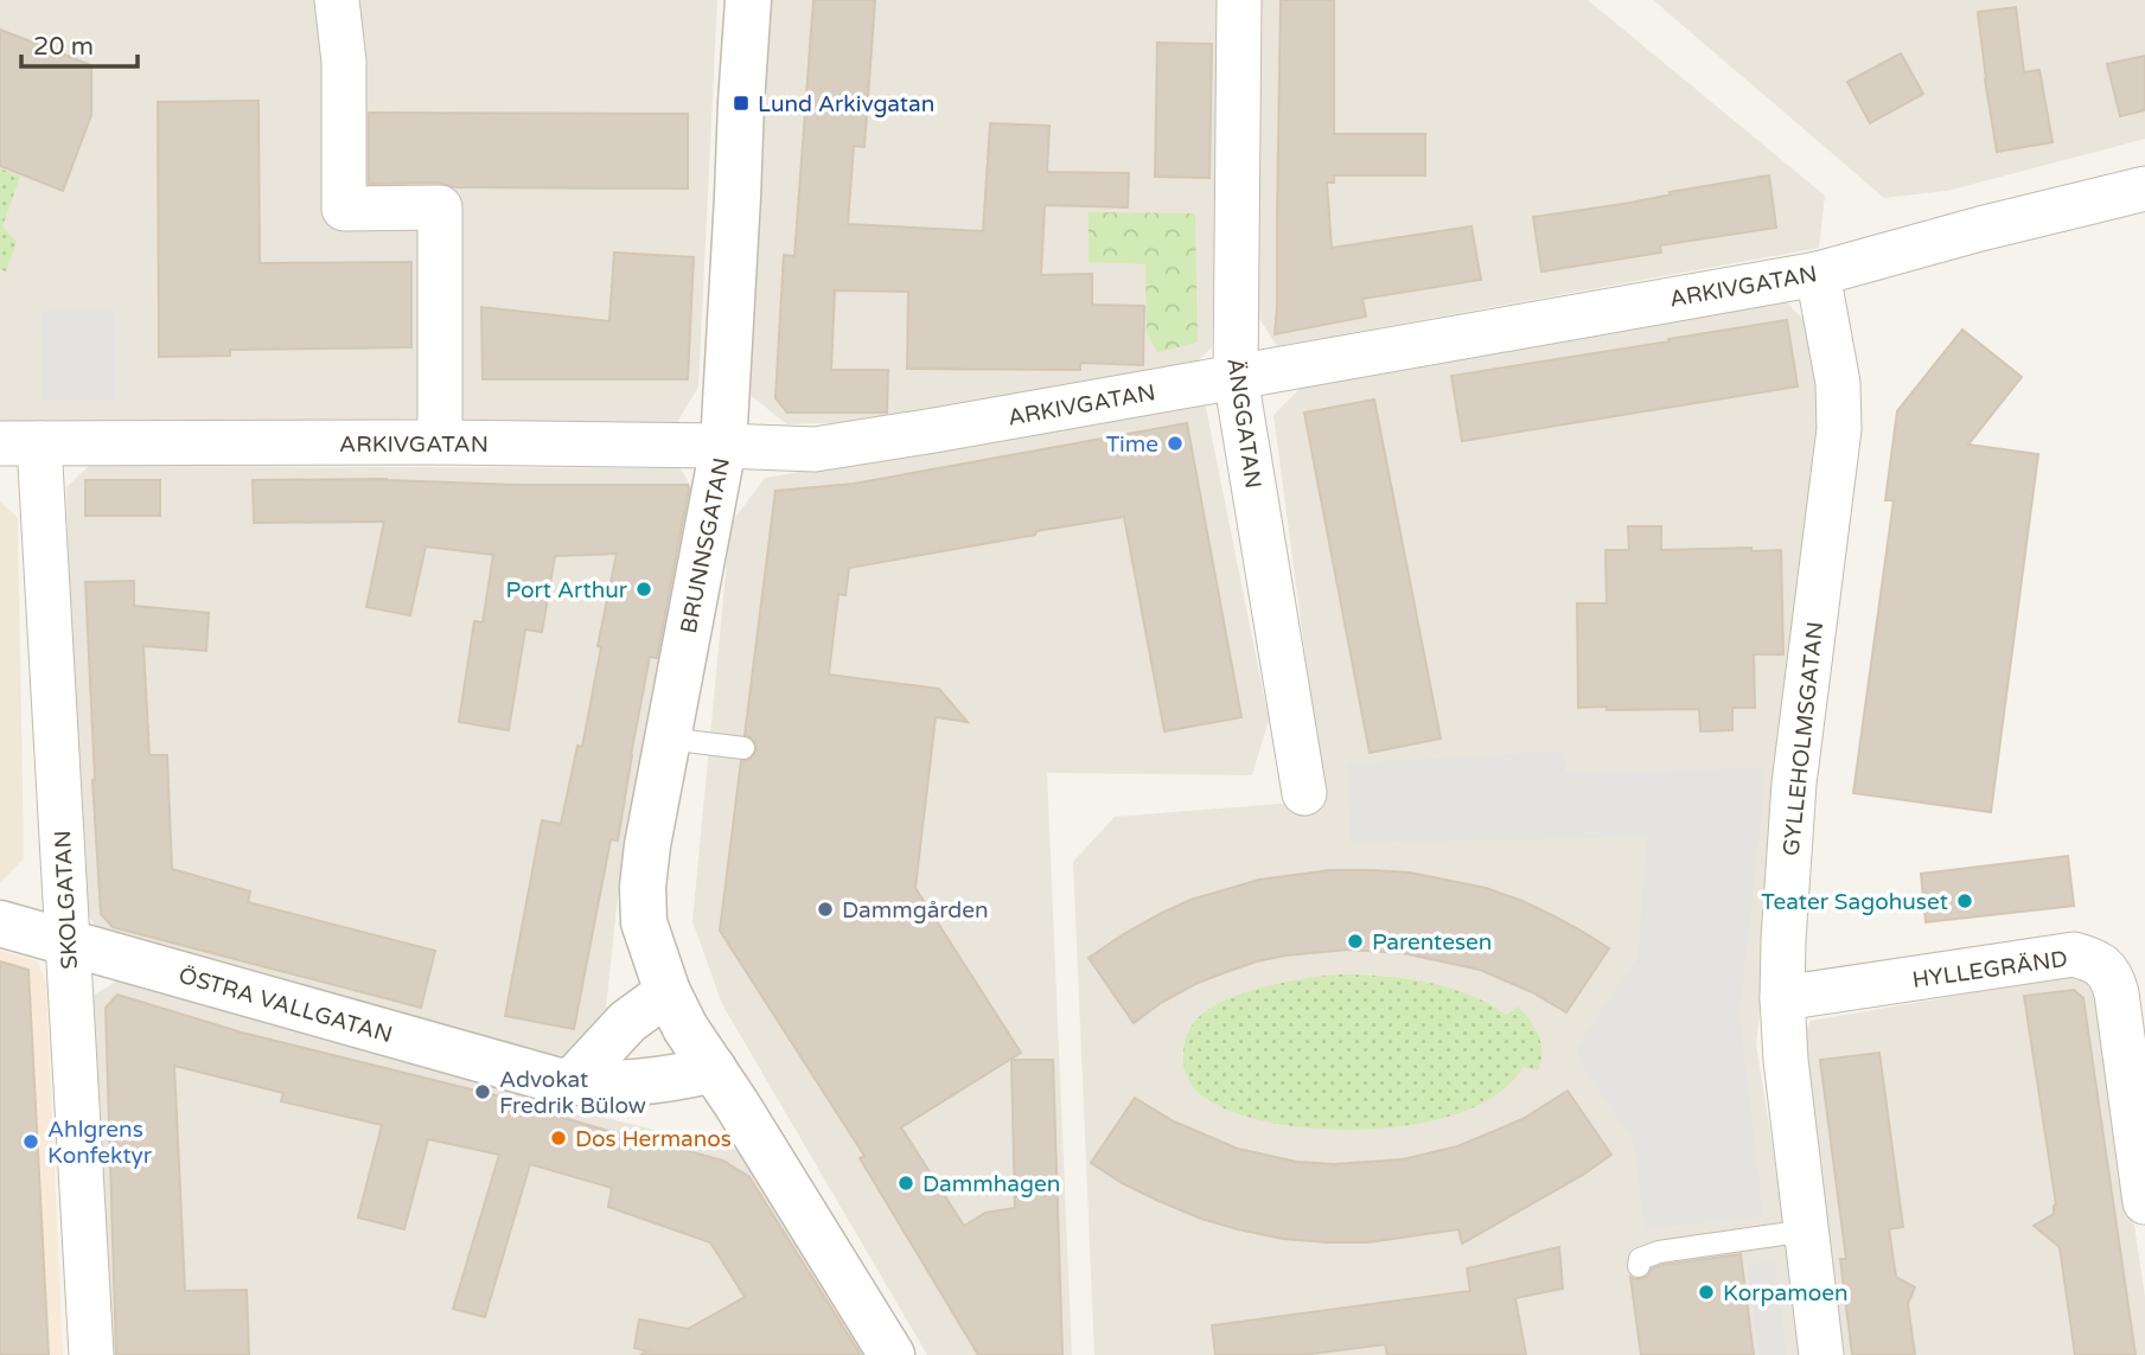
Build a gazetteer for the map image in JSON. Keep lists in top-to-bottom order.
{
  "streets": {
    "street": [
      "ARKIVGATAN",
      "ÄNGGATAN",
      "BRUNNSGATAN",
      "GYLLEHOLMSGATAN",
      "SKOLGATAN",
      "HYLLEGRÄND",
      "ÖSTRA VALLGATAN"
    ]
  },
  "crossings": [
    ["ARKIVGATAN", "ÄNGGATAN"],
    ["ARKIVGATAN", "BRUNNSGATAN"],
    ["ARKIVGATAN", "GYLLEHOLMSGATAN"],
    ["ARKIVGATAN", "SKOLGATAN"],
    ["BRUNNSGATAN", "ÖSTRA VALLGATAN"],
    ["GYLLEHOLMSGATAN", "HYLLEGRÄND"],
    ["SKOLGATAN", "ÖSTRA VALLGATAN"]
  ],
  "places": {
    "transit": ["Lund Arkivgatan"],
    "other": [
      "Time",
      "Port Arthur",
      "Teater Sagohuset",
      "Dammgården",
      "Parentesen",
      "Advokat Fredrik Bülow",
      "Dos Hermanos",
      "Ahlgrens Konfektyr",
      "Dammhagen",
      "Korpamoen"
    ]
  },
  "scale_bar": "20 m"
}
